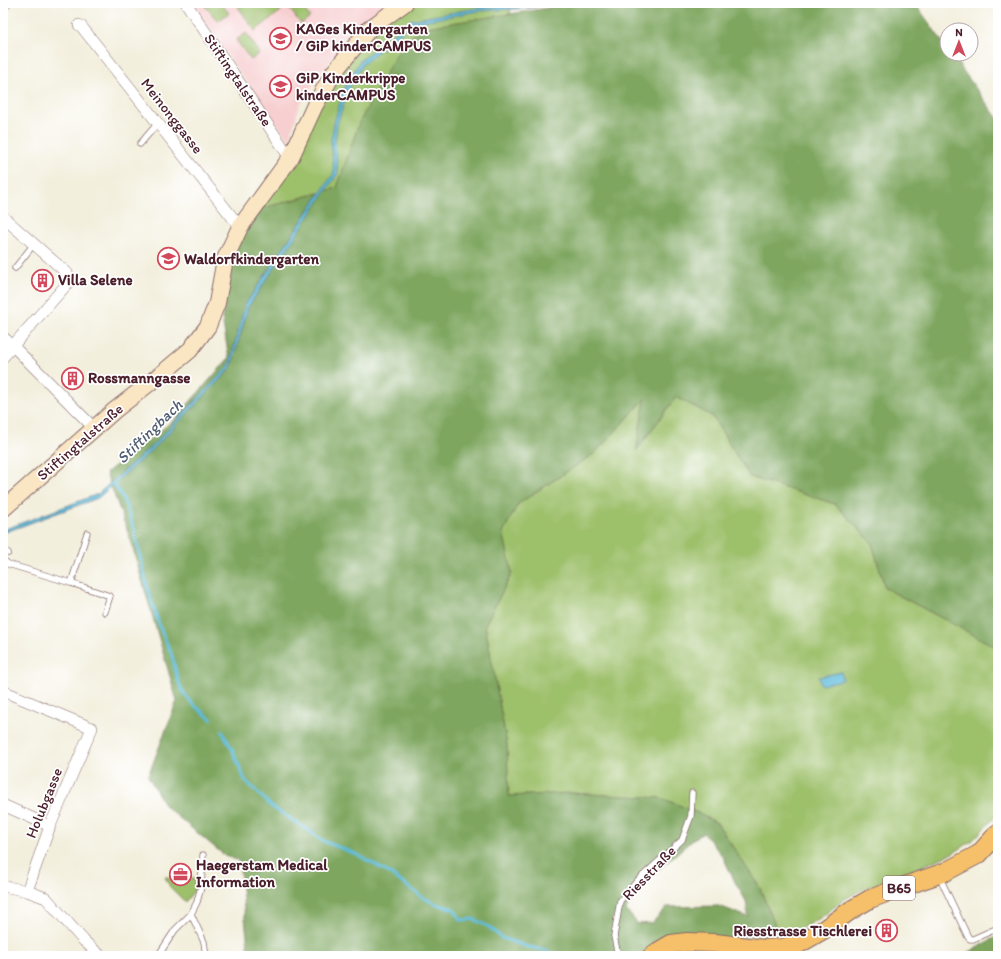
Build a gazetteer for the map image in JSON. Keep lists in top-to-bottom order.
{
  "streets": {
    "main road": ["B65"],
    "street": ["Stiftingtalstraße", "Meinonggasse", "Holubgasse"],
    "lane": ["Riesstraße"]
  },
  "crossings": [
    ["Stiftingtalstraße", "Meinonggasse"]
  ],
  "water": ["Stiftingbach"],
  "places": {
    "school or university": ["KAGes Kindergarten / GiP kinderCAMPUS", "GiP Kinderkrippe kinderCAMPUS", "Waldorfkindergarten"],
    "building": ["Villa Selene", "Rossmanngasse", "Riesstrasse Tischlerei"],
    "office": ["Haegerstam Medical Information"]
  },
  "north": "top"
}
